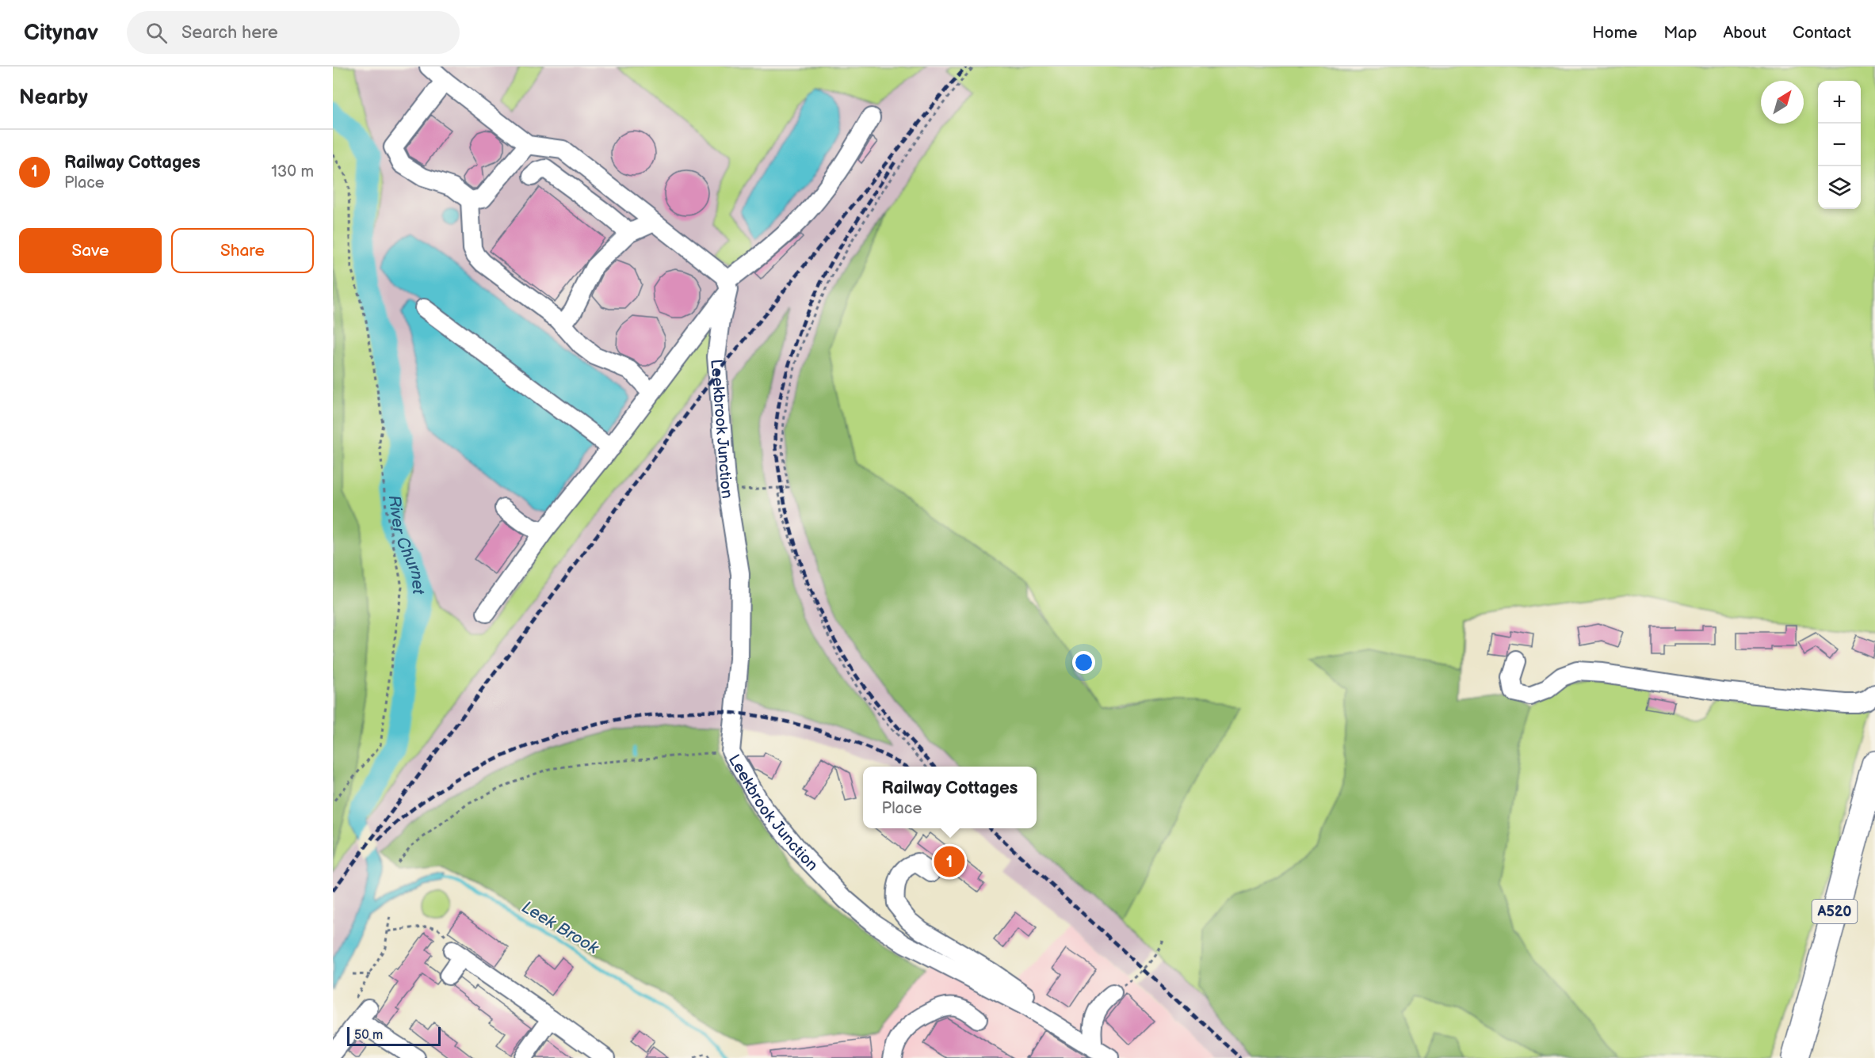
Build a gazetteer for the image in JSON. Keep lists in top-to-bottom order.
{
  "streets": {
    "highway": ["A520"],
    "street": ["Leekbrook Junction"]
  },
  "water": ["River Churnet", "Leek Brook"],
  "scale_bar": "50 m",
  "north": "top right",
  "page": {
    "header": "Citynav",
    "search": "Search here",
    "nav": [
      "Home",
      "Map",
      "About",
      "Contact"
    ],
    "heading": "Nearby",
    "map_buttons": ["+", "−"],
    "list": [
      {
        "mark": "1",
        "name": "Railway Cottages",
        "note": "Place",
        "value": "130 m"
      }
    ],
    "buttons": ["Save", "Share"],
    "popup": ["Railway Cottages", "Place"],
    "pins": "1",
    "scale": "50 m"
  }
}
